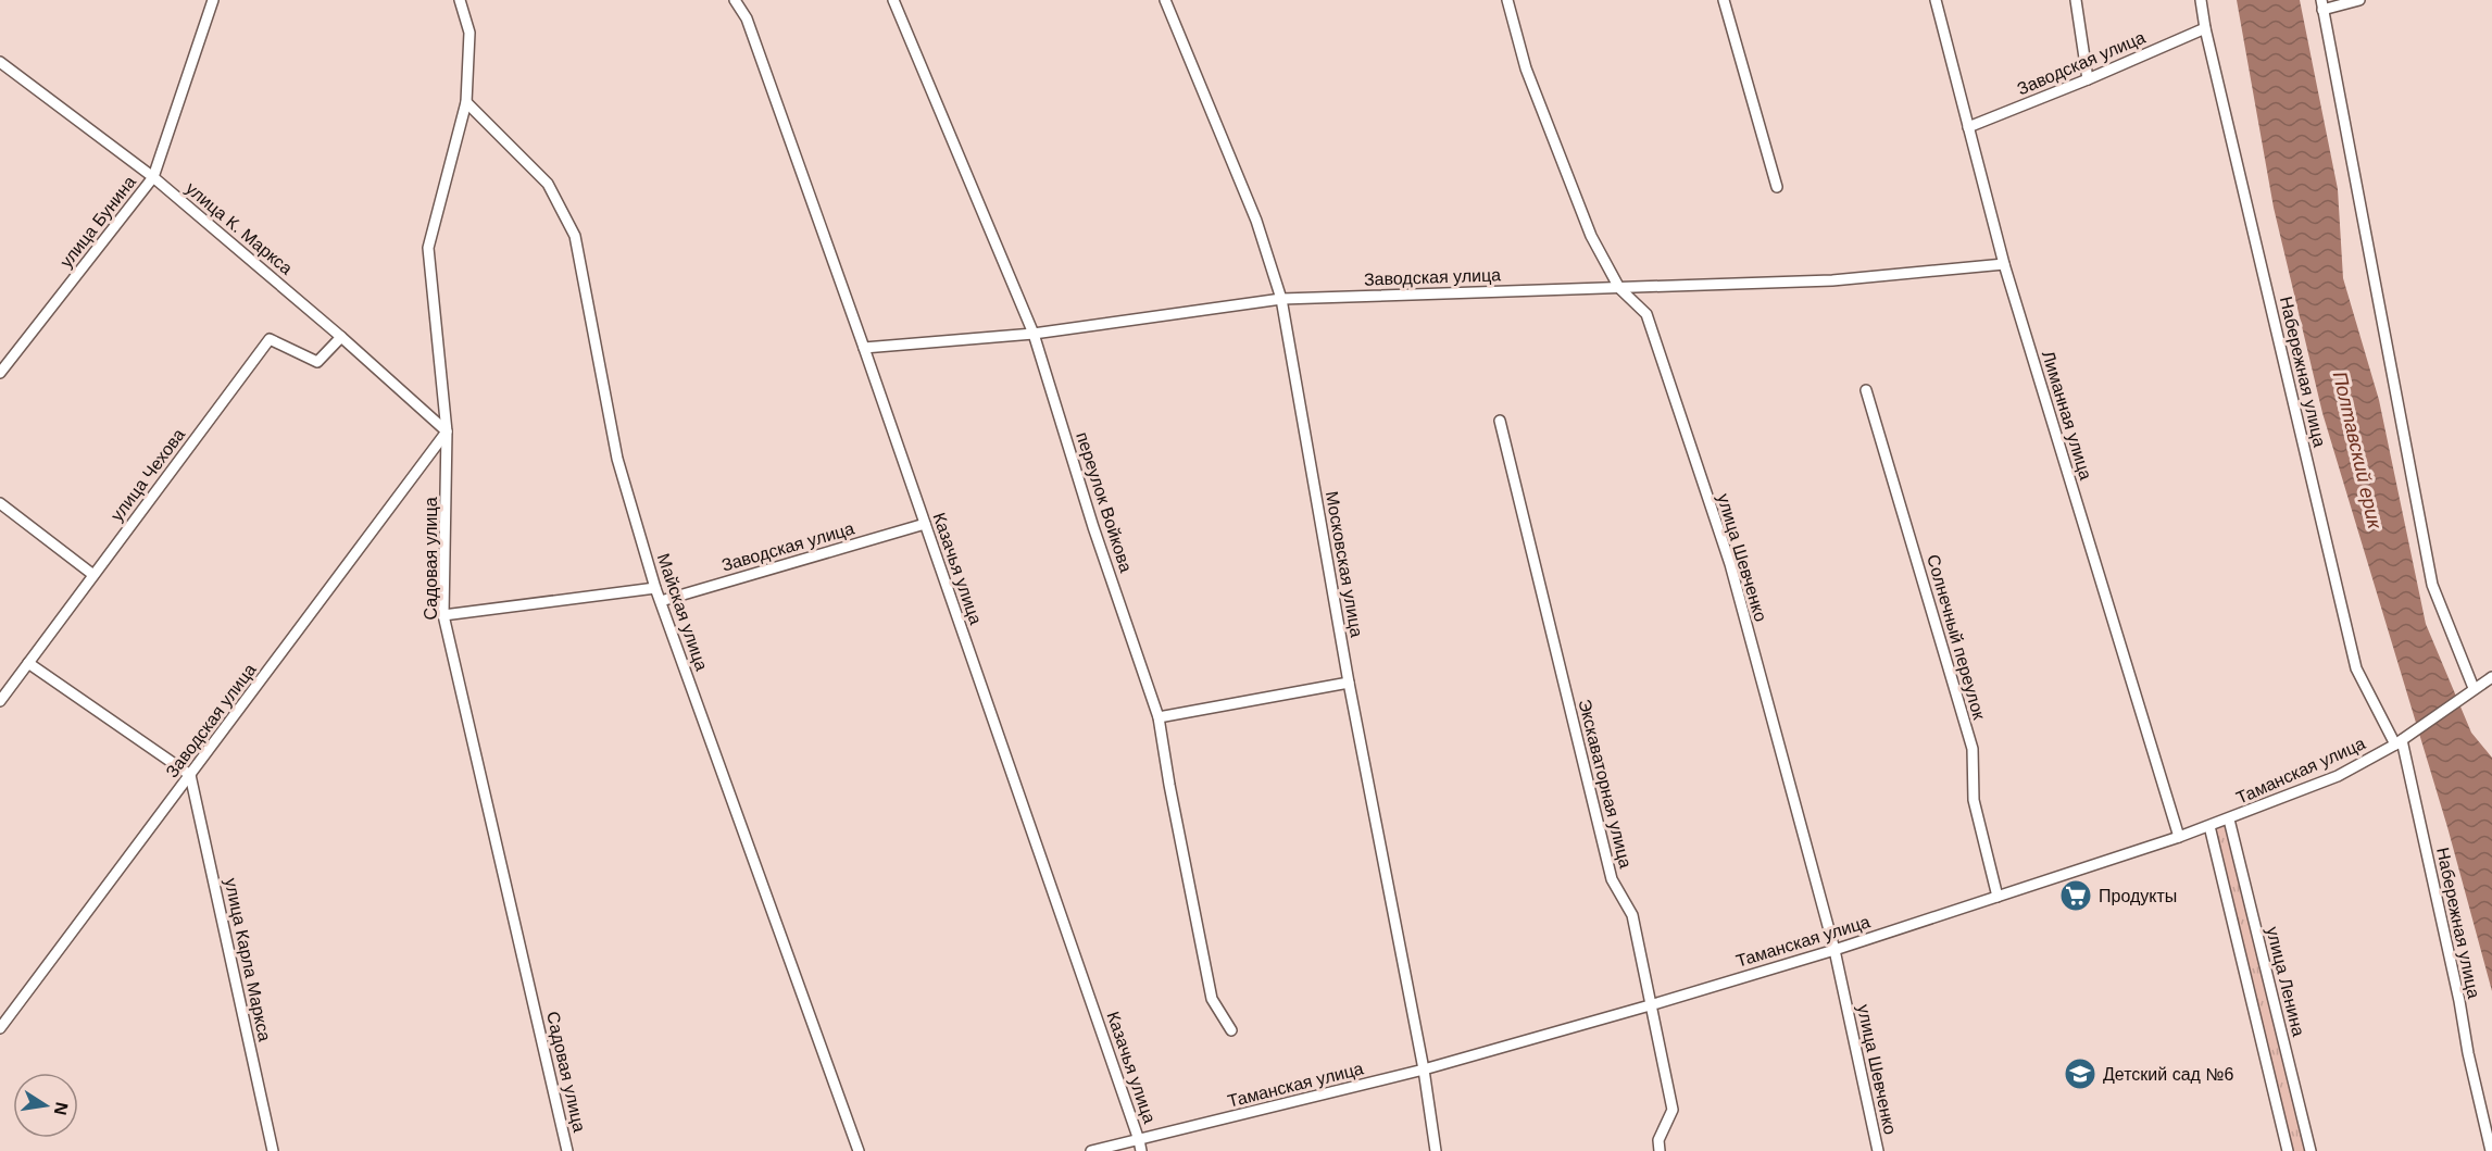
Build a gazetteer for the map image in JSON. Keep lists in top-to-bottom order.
{
  "streets": {
    "street": [
      "Заводская улица",
      "улица Бунина",
      "улица К. Маркса",
      "Набережная улица",
      "Лиманная улица",
      "улица Чехова",
      "переулок Войкова",
      "улица Шевченко",
      "Садовая улица",
      "Московская улица",
      "Казачья улица",
      "Майская улица",
      "Солнечный переулок",
      "Таманская улица",
      "Экскаваторная улица",
      "улица Карла Маркса",
      "улица Ленина"
    ]
  },
  "crossings": [
    ["Заводская улица", "улица К. Маркса"],
    ["Заводская улица", "Набережная улица"],
    ["Заводская улица", "Лиманная улица"],
    ["Заводская улица", "переулок Войкова"],
    ["Заводская улица", "улица Шевченко"],
    ["Заводская улица", "Садовая улица"],
    ["Заводская улица", "Московская улица"],
    ["Заводская улица", "Казачья улица"],
    ["Заводская улица", "Майская улица"],
    ["Заводская улица", "улица Карла Маркса"],
    ["улица Бунина", "улица К. Маркса"],
    ["улица К. Маркса", "улица Чехова"],
    ["улица К. Маркса", "Садовая улица"],
    ["Набережная улица", "Таманская улица"],
    ["Лиманная улица", "Таманская улица"],
    ["улица Шевченко", "Таманская улица"],
    ["Садовая улица", "Майская улица"],
    ["Московская улица", "Таманская улица"],
    ["Казачья улица", "Таманская улица"],
    ["Солнечный переулок", "Таманская улица"],
    ["Таманская улица", "Экскаваторная улица"],
    ["Таманская улица", "улица Ленина"]
  ],
  "water": ["Полтавский ерик"],
  "places": {
    "supermarket": ["Продукты"],
    "school or university": ["Детский сад №6"]
  },
  "north": "right"
}
